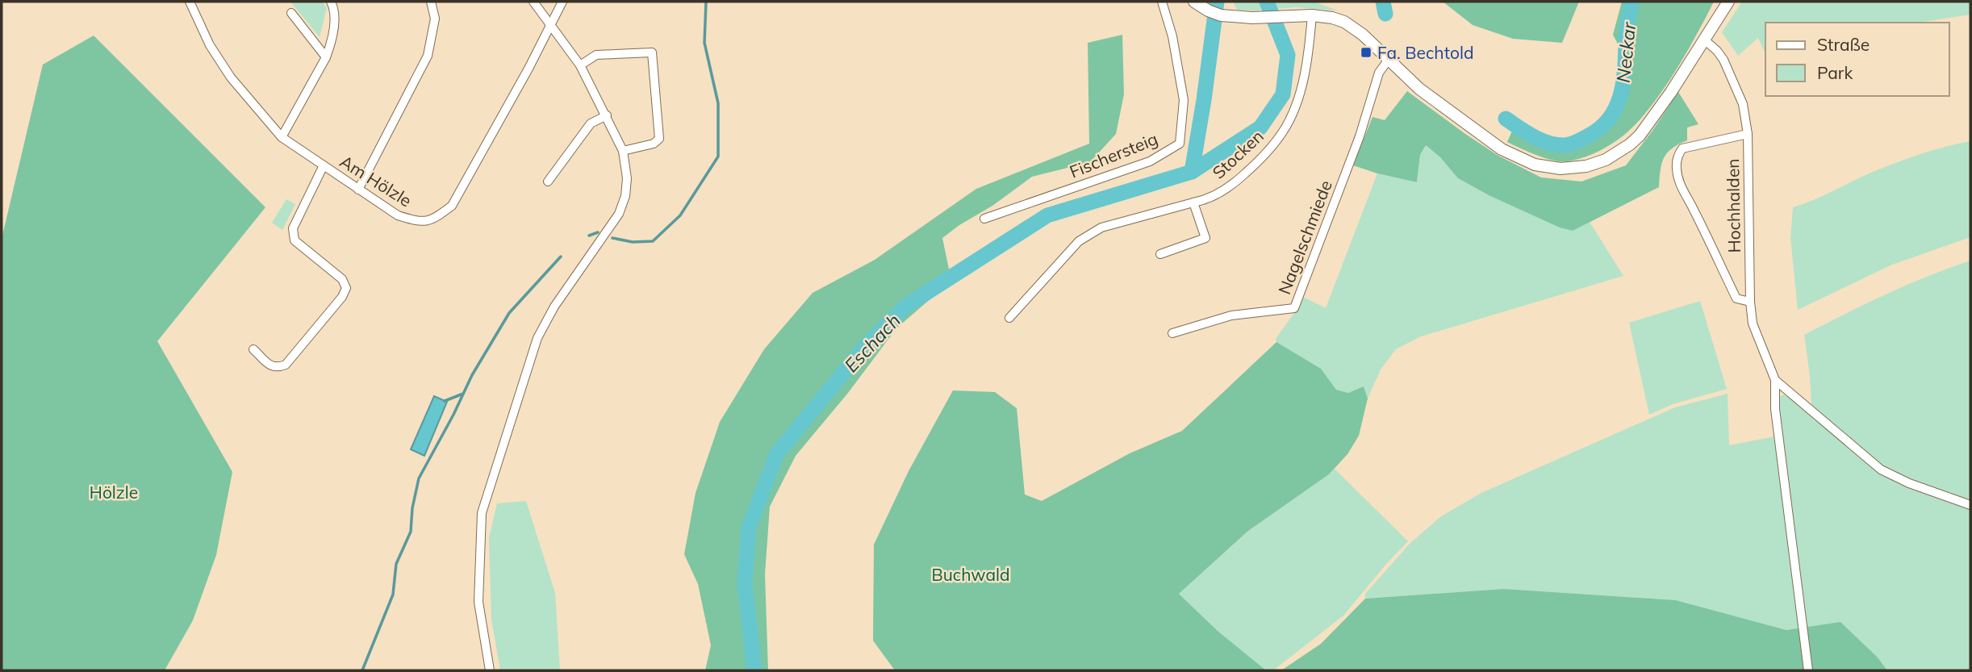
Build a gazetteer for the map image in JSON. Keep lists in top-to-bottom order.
{
  "streets": {
    "street": [
      "Stocken",
      "Fischersteig",
      "Am Hölzle",
      "Hochhalden",
      "Nagelschmiede"
    ]
  },
  "water": ["Neckar", "Eschach"],
  "parks": ["Hölzle", "Buchwald"],
  "places": {
    "transit": ["Fa. Bechtold"]
  },
  "legend": ["Straße", "Park"]
}
